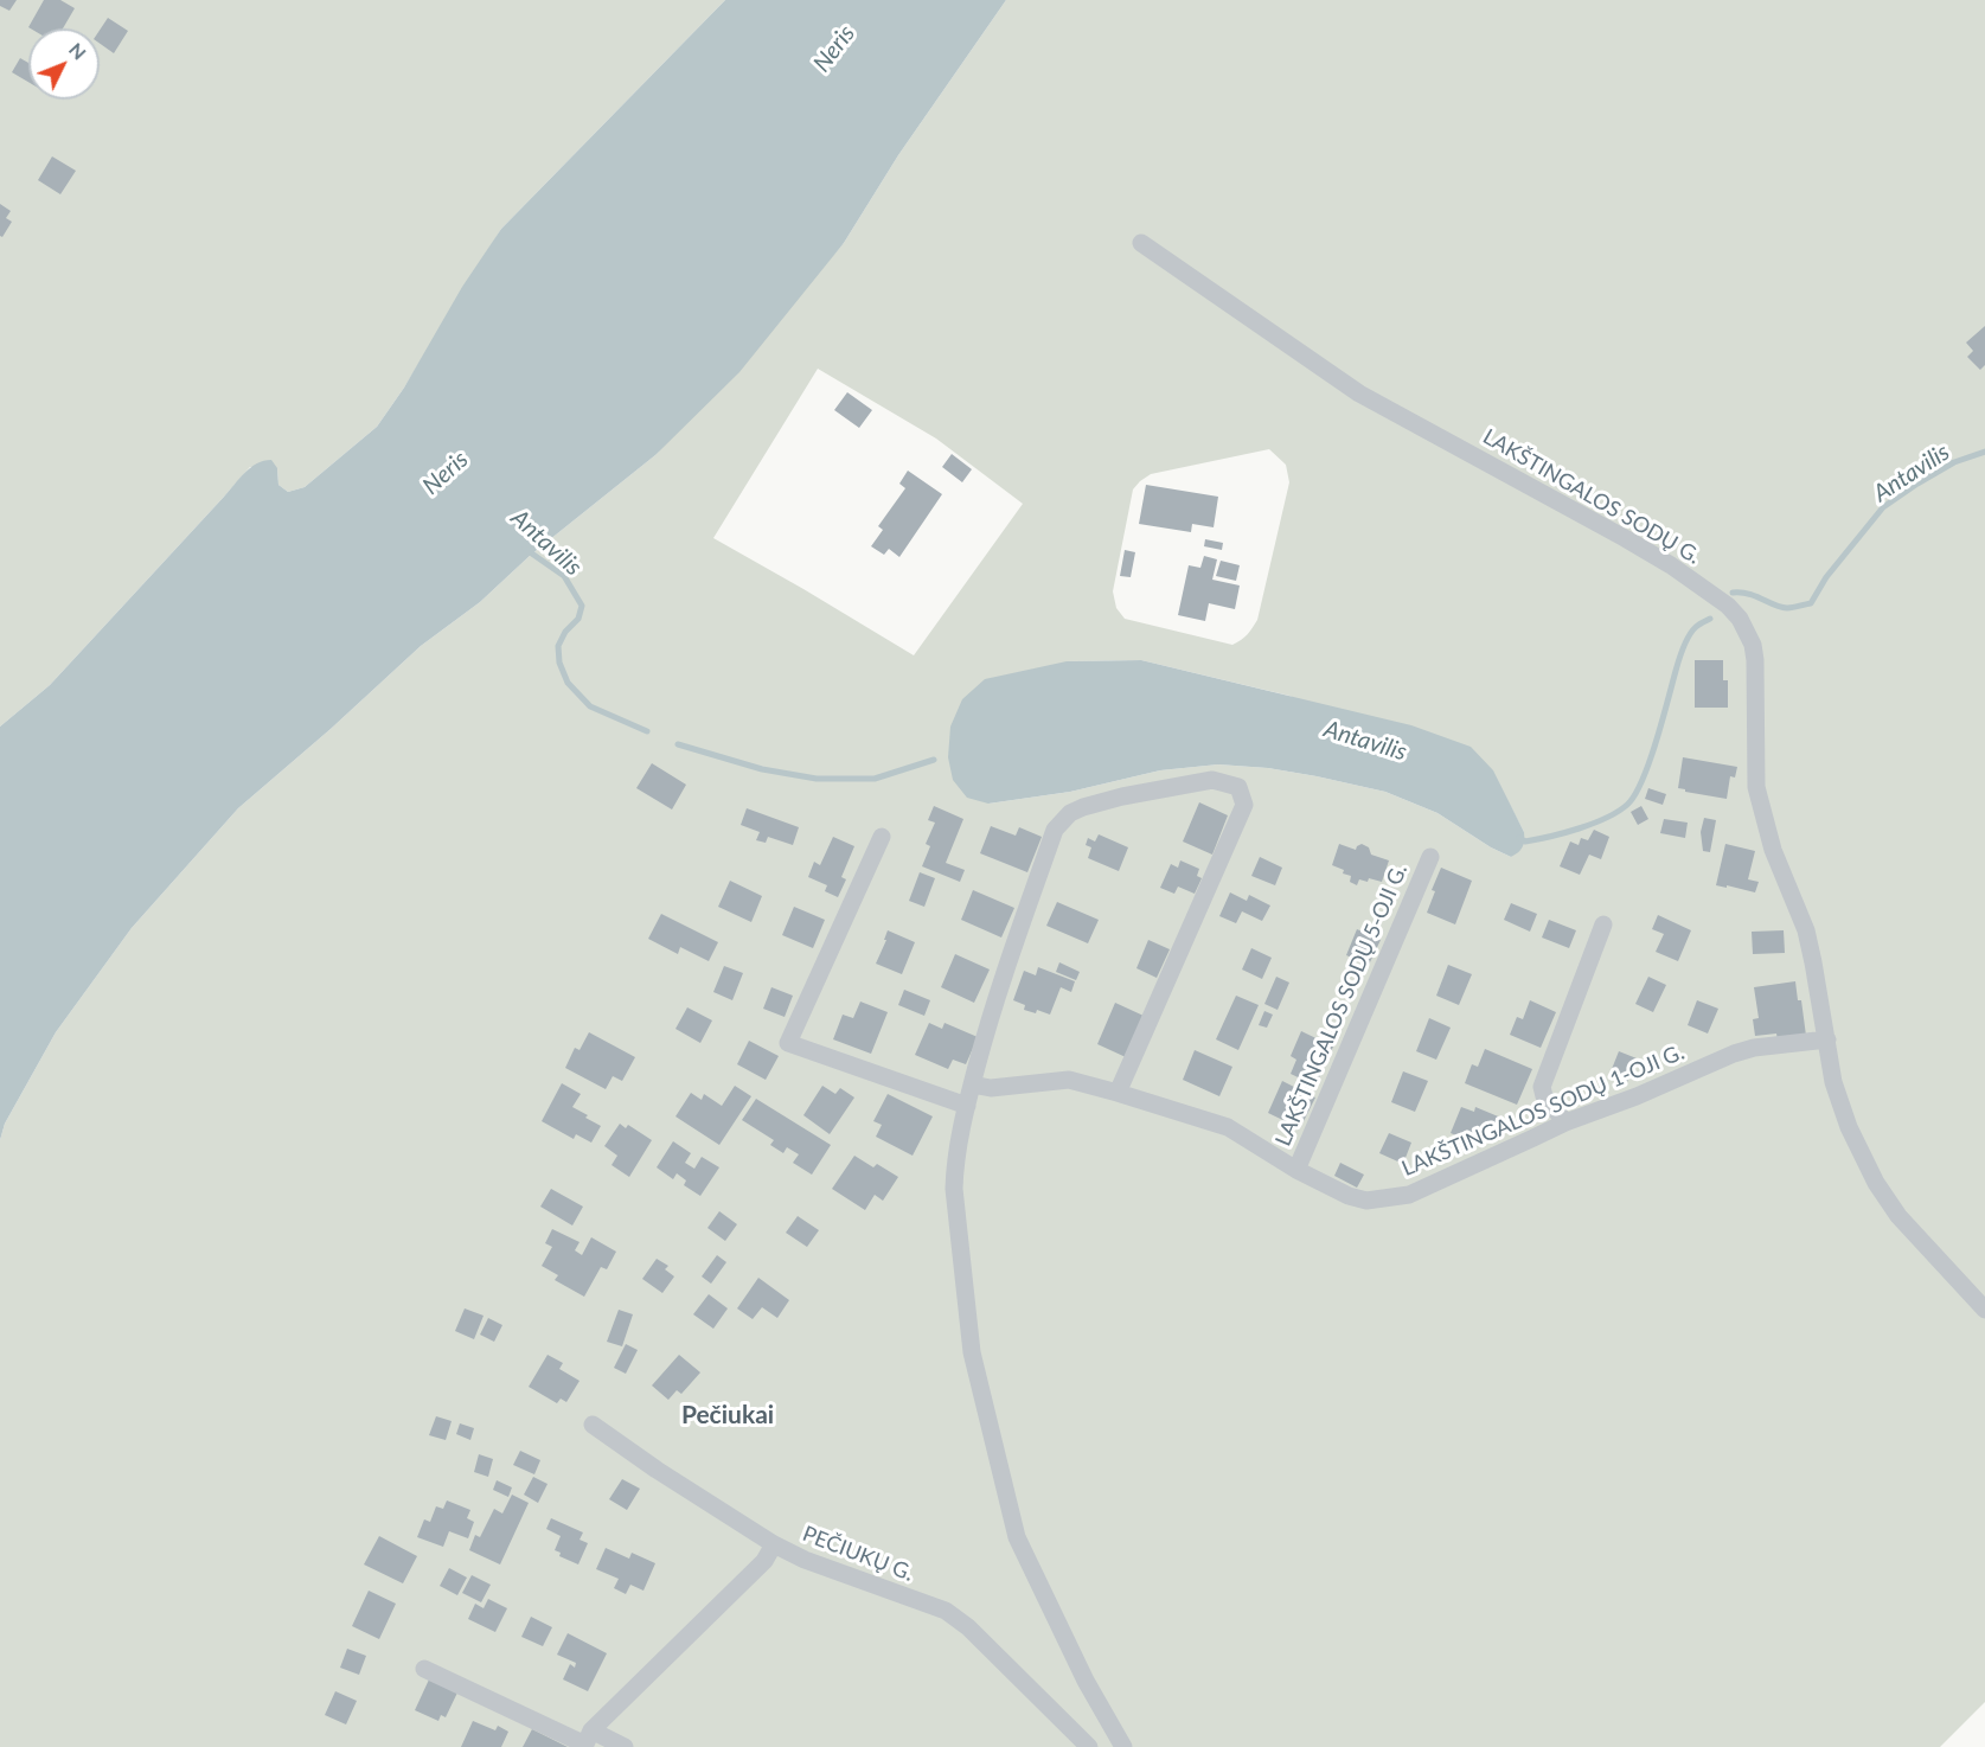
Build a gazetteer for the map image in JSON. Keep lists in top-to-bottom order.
{
  "streets": {
    "street": [
      "LAKŠTINGALOS SODŲ G.",
      "LAKŠTINGALOS SODŲ 5-OJI G.",
      "LAKŠTINGALOS SODŲ 1-OJI G.",
      "PEČIUKŲ G."
    ]
  },
  "crossings": [
    ["LAKŠTINGALOS SODŲ G.", "LAKŠTINGALOS SODŲ 1-OJI G."],
    ["LAKŠTINGALOS SODŲ 5-OJI G.", "LAKŠTINGALOS SODŲ 1-OJI G."]
  ],
  "districts": ["Pečiukai"],
  "water": ["Neris", "Antavilis"],
  "north": "top right"
}
